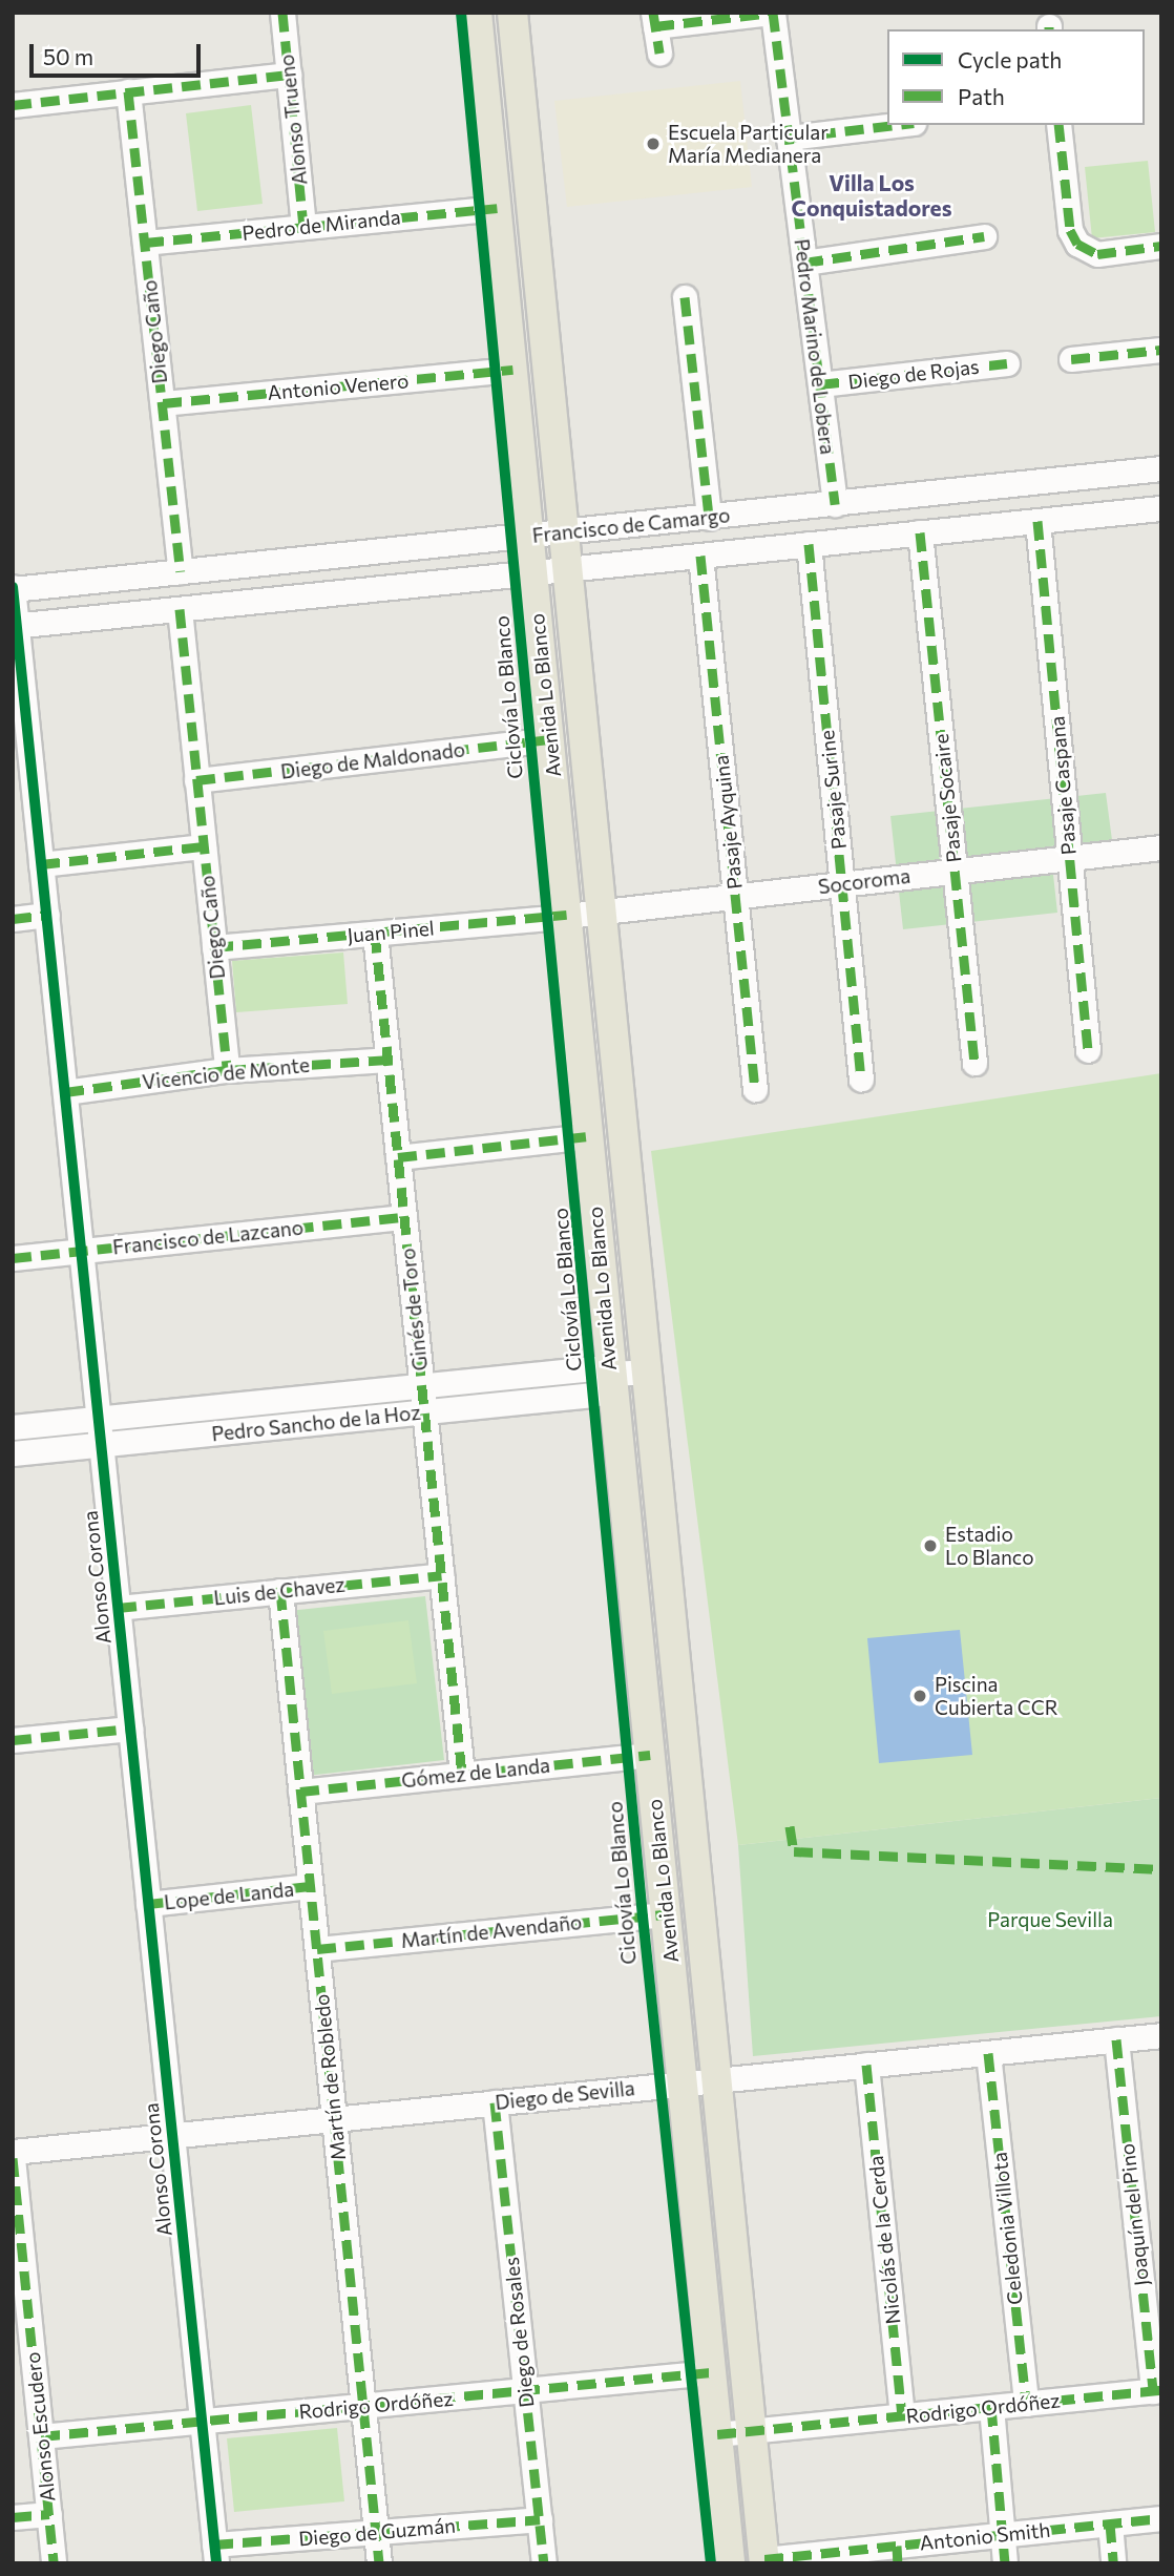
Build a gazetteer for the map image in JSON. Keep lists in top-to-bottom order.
{
  "streets": {
    "main road": ["Avenida Lo Blanco"],
    "street": [
      "Alonso Trueno",
      "Pedro de Miranda",
      "Diego Caño",
      "Pedro Marino de Lobera",
      "Diego de Rojas",
      "Antonio Venero",
      "Francisco de Camargo",
      "Diego de Maldonado",
      "Pasaje Caspana",
      "Pasaje Surine",
      "Pasaje Socaire",
      "Pasaje Ayquina",
      "Socoroma",
      "Juan Pinel",
      "Vicencio de Monte",
      "Francisco de Lazcano",
      "Ginés de Toro",
      "Pedro Sancho de la Hoz",
      "Alonso Corona",
      "Luis de Chavez",
      "Gómez de Landa",
      "Lope de Landa",
      "Martín de Avendaño",
      "Martín de Robledo",
      "Diego de Sevilla",
      "Joaquín del Pino",
      "Celedonia Villota",
      "Nicolás de la Cerda",
      "Diego de Rosales",
      "Rodrigo Ordóñez",
      "Alonso Escudero",
      "Diego de Guzmán",
      "Antonio Smith"
    ],
    "cycle path": ["Ciclovía Lo Blanco"]
  },
  "crossings": [
    ["Alonso Trueno", "Pedro de Miranda"],
    ["Pedro de Miranda", "Diego Caño"],
    ["Pedro de Miranda", "Avenida Lo Blanco"],
    ["Diego Caño", "Antonio Venero"],
    ["Diego Caño", "Francisco de Camargo"],
    ["Diego Caño", "Diego de Maldonado"],
    ["Diego Caño", "Juan Pinel"],
    ["Diego Caño", "Vicencio de Monte"],
    ["Pedro Marino de Lobera", "Diego de Rojas"],
    ["Pedro Marino de Lobera", "Francisco de Camargo"],
    ["Antonio Venero", "Avenida Lo Blanco"],
    ["Francisco de Camargo", "Avenida Lo Blanco"],
    ["Francisco de Camargo", "Pasaje Caspana"],
    ["Francisco de Camargo", "Pasaje Surine"],
    ["Francisco de Camargo", "Pasaje Socaire"],
    ["Francisco de Camargo", "Pasaje Ayquina"],
    ["Francisco de Camargo", "Alonso Corona"],
    ["Avenida Lo Blanco", "Diego de Maldonado"],
    ["Avenida Lo Blanco", "Socoroma"],
    ["Avenida Lo Blanco", "Juan Pinel"],
    ["Avenida Lo Blanco", "Pedro Sancho de la Hoz"],
    ["Avenida Lo Blanco", "Gómez de Landa"],
    ["Avenida Lo Blanco", "Martín de Avendaño"],
    ["Avenida Lo Blanco", "Diego de Sevilla"],
    ["Avenida Lo Blanco", "Rodrigo Ordóñez"],
    ["Avenida Lo Blanco", "Antonio Smith"],
    ["Pasaje Caspana", "Socoroma"],
    ["Pasaje Surine", "Socoroma"],
    ["Pasaje Socaire", "Socoroma"],
    ["Pasaje Ayquina", "Socoroma"],
    ["Socoroma", "Juan Pinel"],
    ["Juan Pinel", "Ginés de Toro"],
    ["Vicencio de Monte", "Ginés de Toro"],
    ["Vicencio de Monte", "Alonso Corona"],
    ["Francisco de Lazcano", "Ginés de Toro"],
    ["Francisco de Lazcano", "Alonso Corona"],
    ["Ginés de Toro", "Pedro Sancho de la Hoz"],
    ["Ginés de Toro", "Luis de Chavez"],
    ["Ginés de Toro", "Gómez de Landa"],
    ["Pedro Sancho de la Hoz", "Alonso Corona"],
    ["Alonso Corona", "Luis de Chavez"],
    ["Alonso Corona", "Lope de Landa"],
    ["Alonso Corona", "Diego de Sevilla"],
    ["Alonso Corona", "Rodrigo Ordóñez"],
    ["Alonso Corona", "Diego de Guzmán"],
    ["Luis de Chavez", "Martín de Robledo"],
    ["Gómez de Landa", "Martín de Robledo"],
    ["Lope de Landa", "Martín de Robledo"],
    ["Martín de Avendaño", "Martín de Robledo"],
    ["Martín de Robledo", "Diego de Sevilla"],
    ["Martín de Robledo", "Rodrigo Ordóñez"],
    ["Martín de Robledo", "Diego de Guzmán"],
    ["Diego de Sevilla", "Joaquín del Pino"],
    ["Diego de Sevilla", "Celedonia Villota"],
    ["Diego de Sevilla", "Nicolás de la Cerda"],
    ["Diego de Sevilla", "Diego de Rosales"],
    ["Joaquín del Pino", "Rodrigo Ordóñez"],
    ["Celedonia Villota", "Rodrigo Ordóñez"],
    ["Nicolás de la Cerda", "Rodrigo Ordóñez"],
    ["Diego de Rosales", "Rodrigo Ordóñez"],
    ["Diego de Rosales", "Diego de Guzmán"],
    ["Rodrigo Ordóñez", "Alonso Escudero"]
  ],
  "districts": ["Villa Los Conquistadores"],
  "parks": ["Parque Sevilla"],
  "places": ["Escuela Particular María Medianera", "Estadio Lo Blanco", "Piscina Cubierta CCR"],
  "legend": ["Cycle path", "Path"],
  "scale_bar": "50 m"
}
